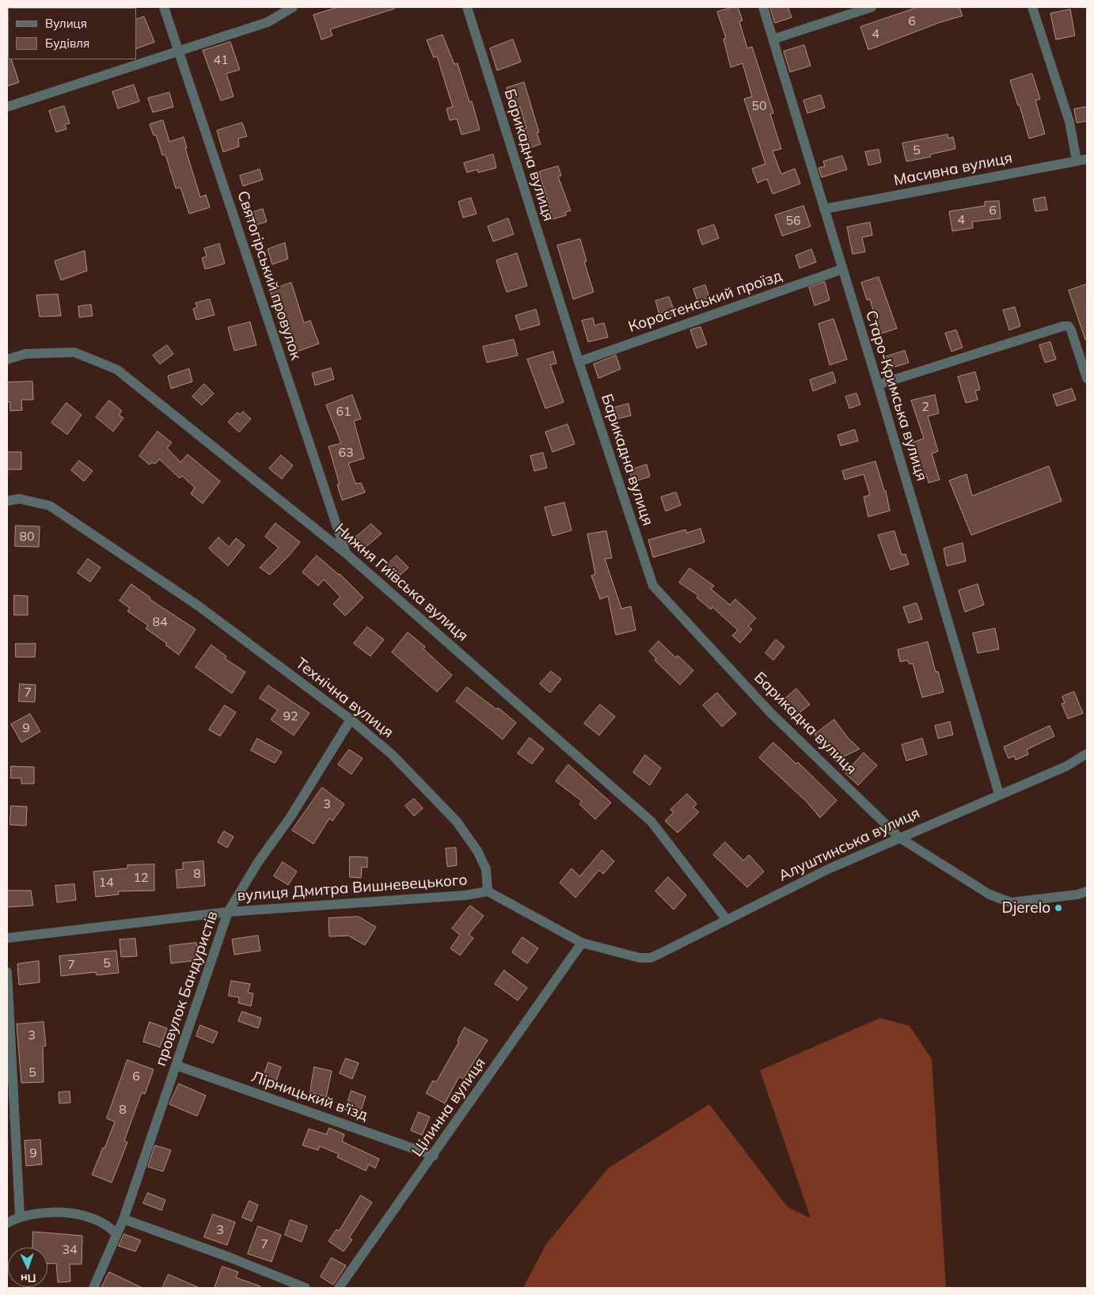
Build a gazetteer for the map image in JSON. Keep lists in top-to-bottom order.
{
  "streets": {
    "street": [
      "Барикадна вулиця",
      "Масивна вулиця",
      "Святогірський провулок",
      "Коростенський проїзд",
      "Старо-Кримська вулиця",
      "Нижня Гиївська вулиця",
      "Технічна вулиця",
      "Алуштинська вулиця",
      "вулиця Дмитра Вишневецького",
      "провулок Бандуристів",
      "Лірницький в'їзд",
      "Цілинна вулиця"
    ]
  },
  "crossings": [
    ["Барикадна вулиця", "Коростенський проїзд"],
    ["Барикадна вулиця", "Алуштинська вулиця"],
    ["Масивна вулиця", "Старо-Кримська вулиця"],
    ["Святогірський провулок", "Нижня Гиївська вулиця"],
    ["Коростенський проїзд", "Старо-Кримська вулиця"],
    ["Старо-Кримська вулиця", "Алуштинська вулиця"],
    ["Нижня Гиївська вулиця", "Алуштинська вулиця"],
    ["Технічна вулиця", "вулиця Дмитра Вишневецького"],
    ["Технічна вулиця", "провулок Бандуристів"],
    ["Алуштинська вулиця", "Цілинна вулиця"],
    ["вулиця Дмитра Вишневецького", "провулок Бандуристів"],
    ["провулок Бандуристів", "Лірницький в'їзд"],
    ["Лірницький в'їзд", "Цілинна вулиця"]
  ],
  "places": ["Djerelo"],
  "house_numbers": [
    "6",
    "4",
    "41",
    "50",
    "5",
    "6",
    "4",
    "56",
    "2",
    "61",
    "63",
    "80",
    "84",
    "7",
    "92",
    "9",
    "3",
    "8",
    "12",
    "14",
    "5",
    "7",
    "3",
    "5",
    "6",
    "8",
    "9",
    "3",
    "7",
    "34"
  ],
  "legend": ["Вулиця", "Будівля"],
  "north": "bottom"
}
